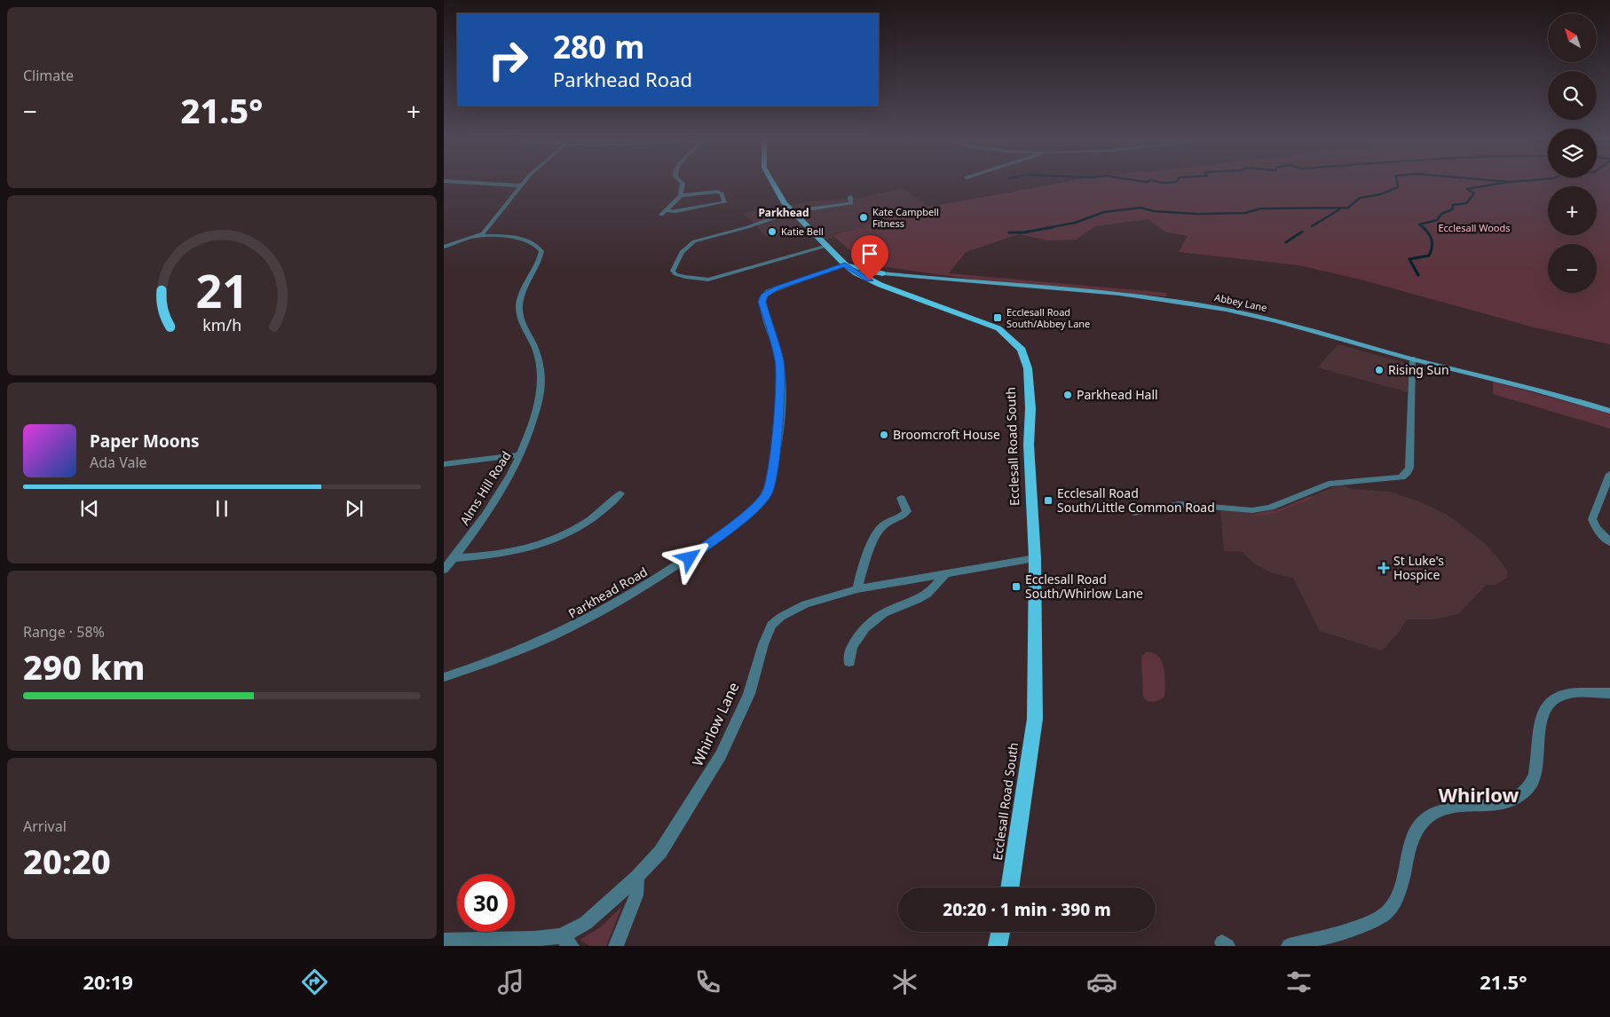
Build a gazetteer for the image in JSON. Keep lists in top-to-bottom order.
{
  "streets": {
    "main road": ["Abbey Lane", "Ecclesall Road South"],
    "street": ["Alms Hill Road", "Parkhead Road", "Whirlow Lane"]
  },
  "crossings": [
    ["Abbey Lane", "Ecclesall Road South"],
    ["Ecclesall Road South", "Parkhead Road"],
    ["Ecclesall Road South", "Whirlow Lane"]
  ],
  "districts": ["Parkhead", "Whirlow"],
  "parks": ["Ecclesall Woods"],
  "places": {
    "other": [
      "Kate Campbell Fitness",
      "Katie Bell",
      "Rising Sun",
      "Parkhead Hall",
      "Broomcroft House"
    ],
    "transit": ["Ecclesall Road South/Abbey Lane", "Ecclesall Road South/Little Common Road", "Ecclesall Road South/Whirlow Lane"],
    "health": ["St Luke's Hospice"]
  },
  "north": "top left",
  "page": {
    "tile": [
      "Climate",
      ["Range · 58%", "290 km"],
      ["Arrival", "20:20"]
    ],
    "map_buttons": ["+", "−"],
    "turn": ["280 m", "Parkhead Road"],
    "heat": ["−", "21.5°", "+"],
    "song": ["Paper Moons", "Ada Vale"],
    "limit": "30",
    "trip": "20:20 · 1 min · 390 m",
    "tabs": ["20:19", "21.5°"],
    "gauge": ["21", "km/h"]
  }
}
